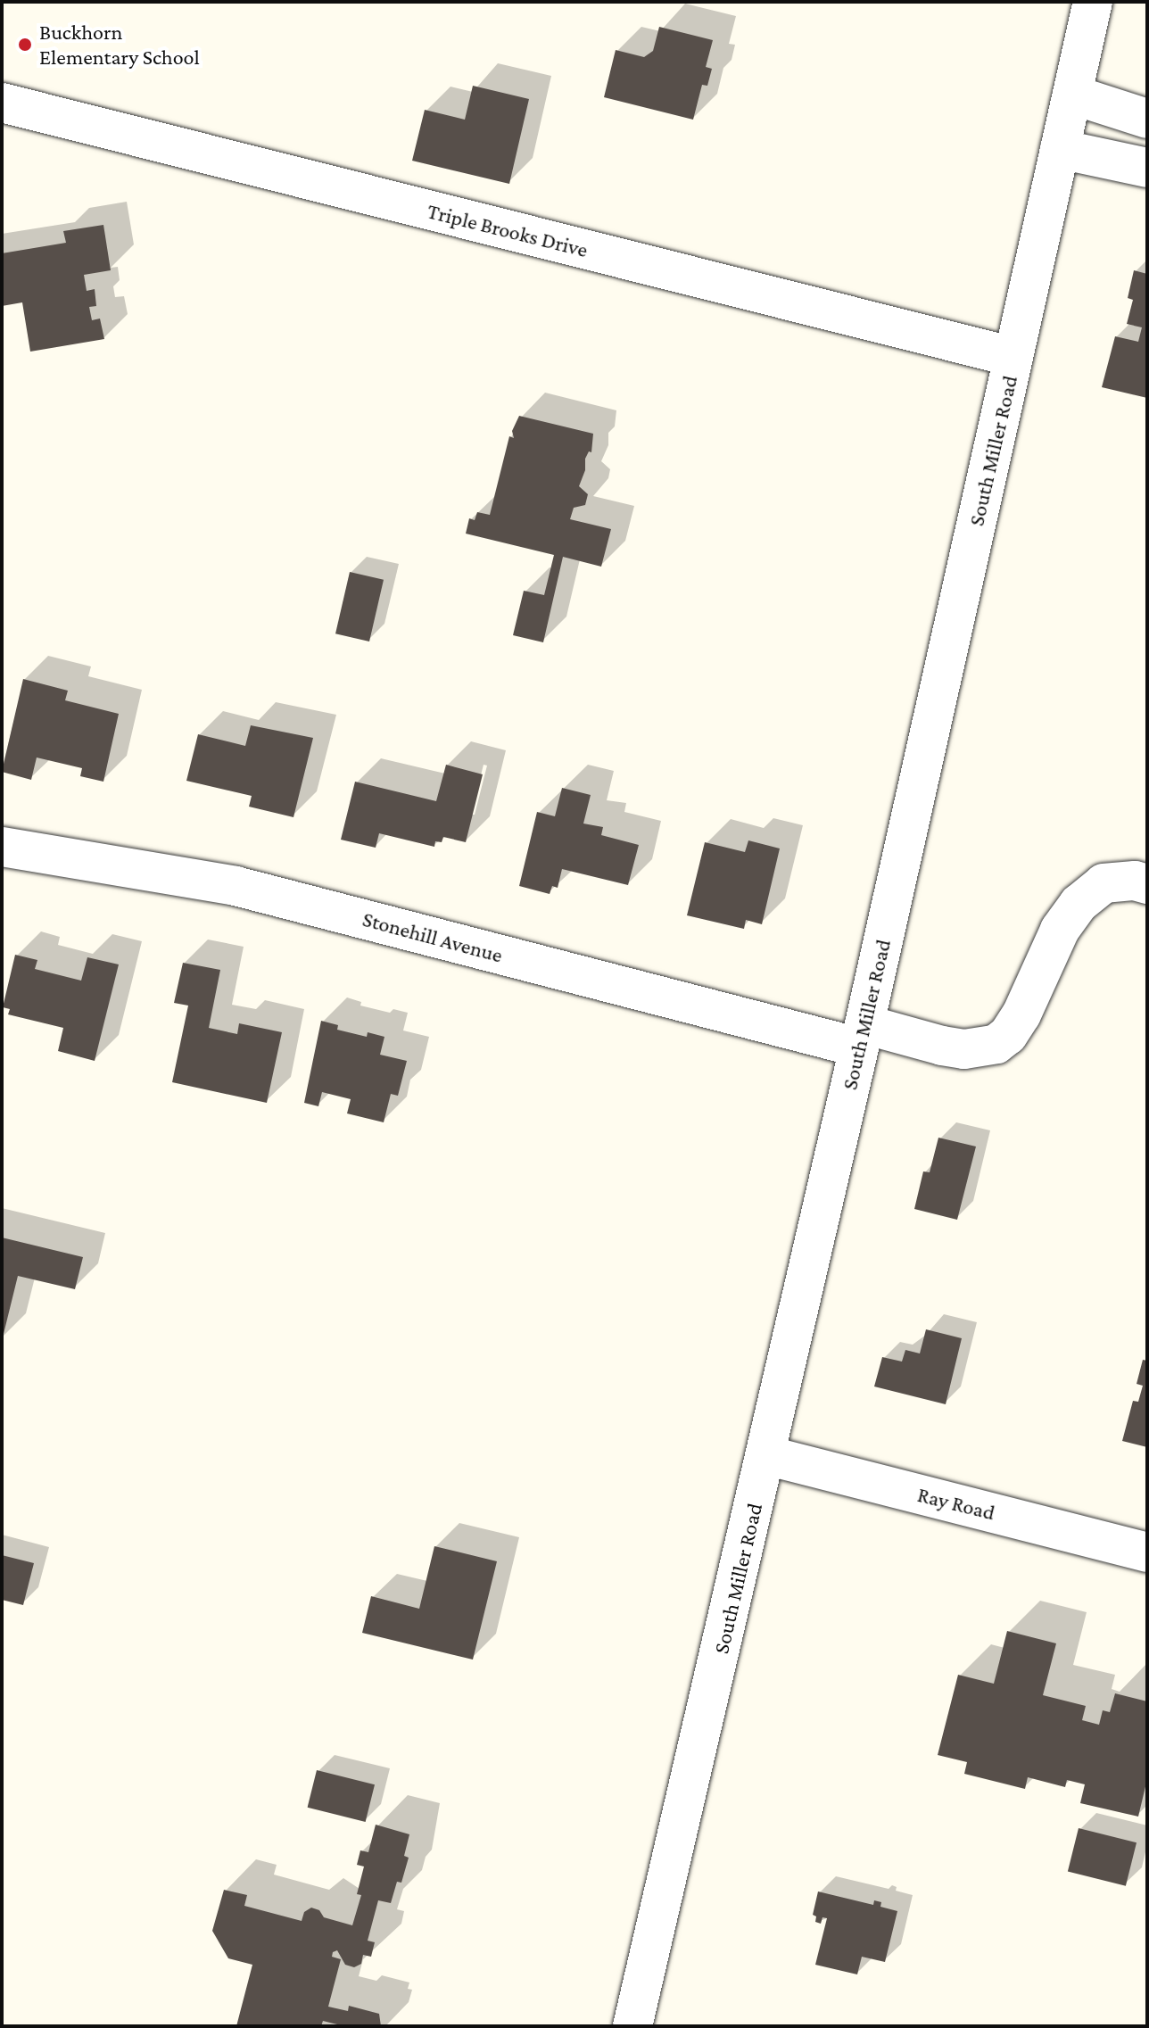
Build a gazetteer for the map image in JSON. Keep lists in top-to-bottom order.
{
  "streets": {
    "street": [
      "Triple Brooks Drive",
      "South Miller Road",
      "Stonehill Avenue",
      "Ray Road"
    ]
  },
  "crossings": [
    ["Triple Brooks Drive", "South Miller Road"],
    ["South Miller Road", "Stonehill Avenue"],
    ["South Miller Road", "Ray Road"]
  ],
  "places": ["Buckhorn Elementary School"]
}
